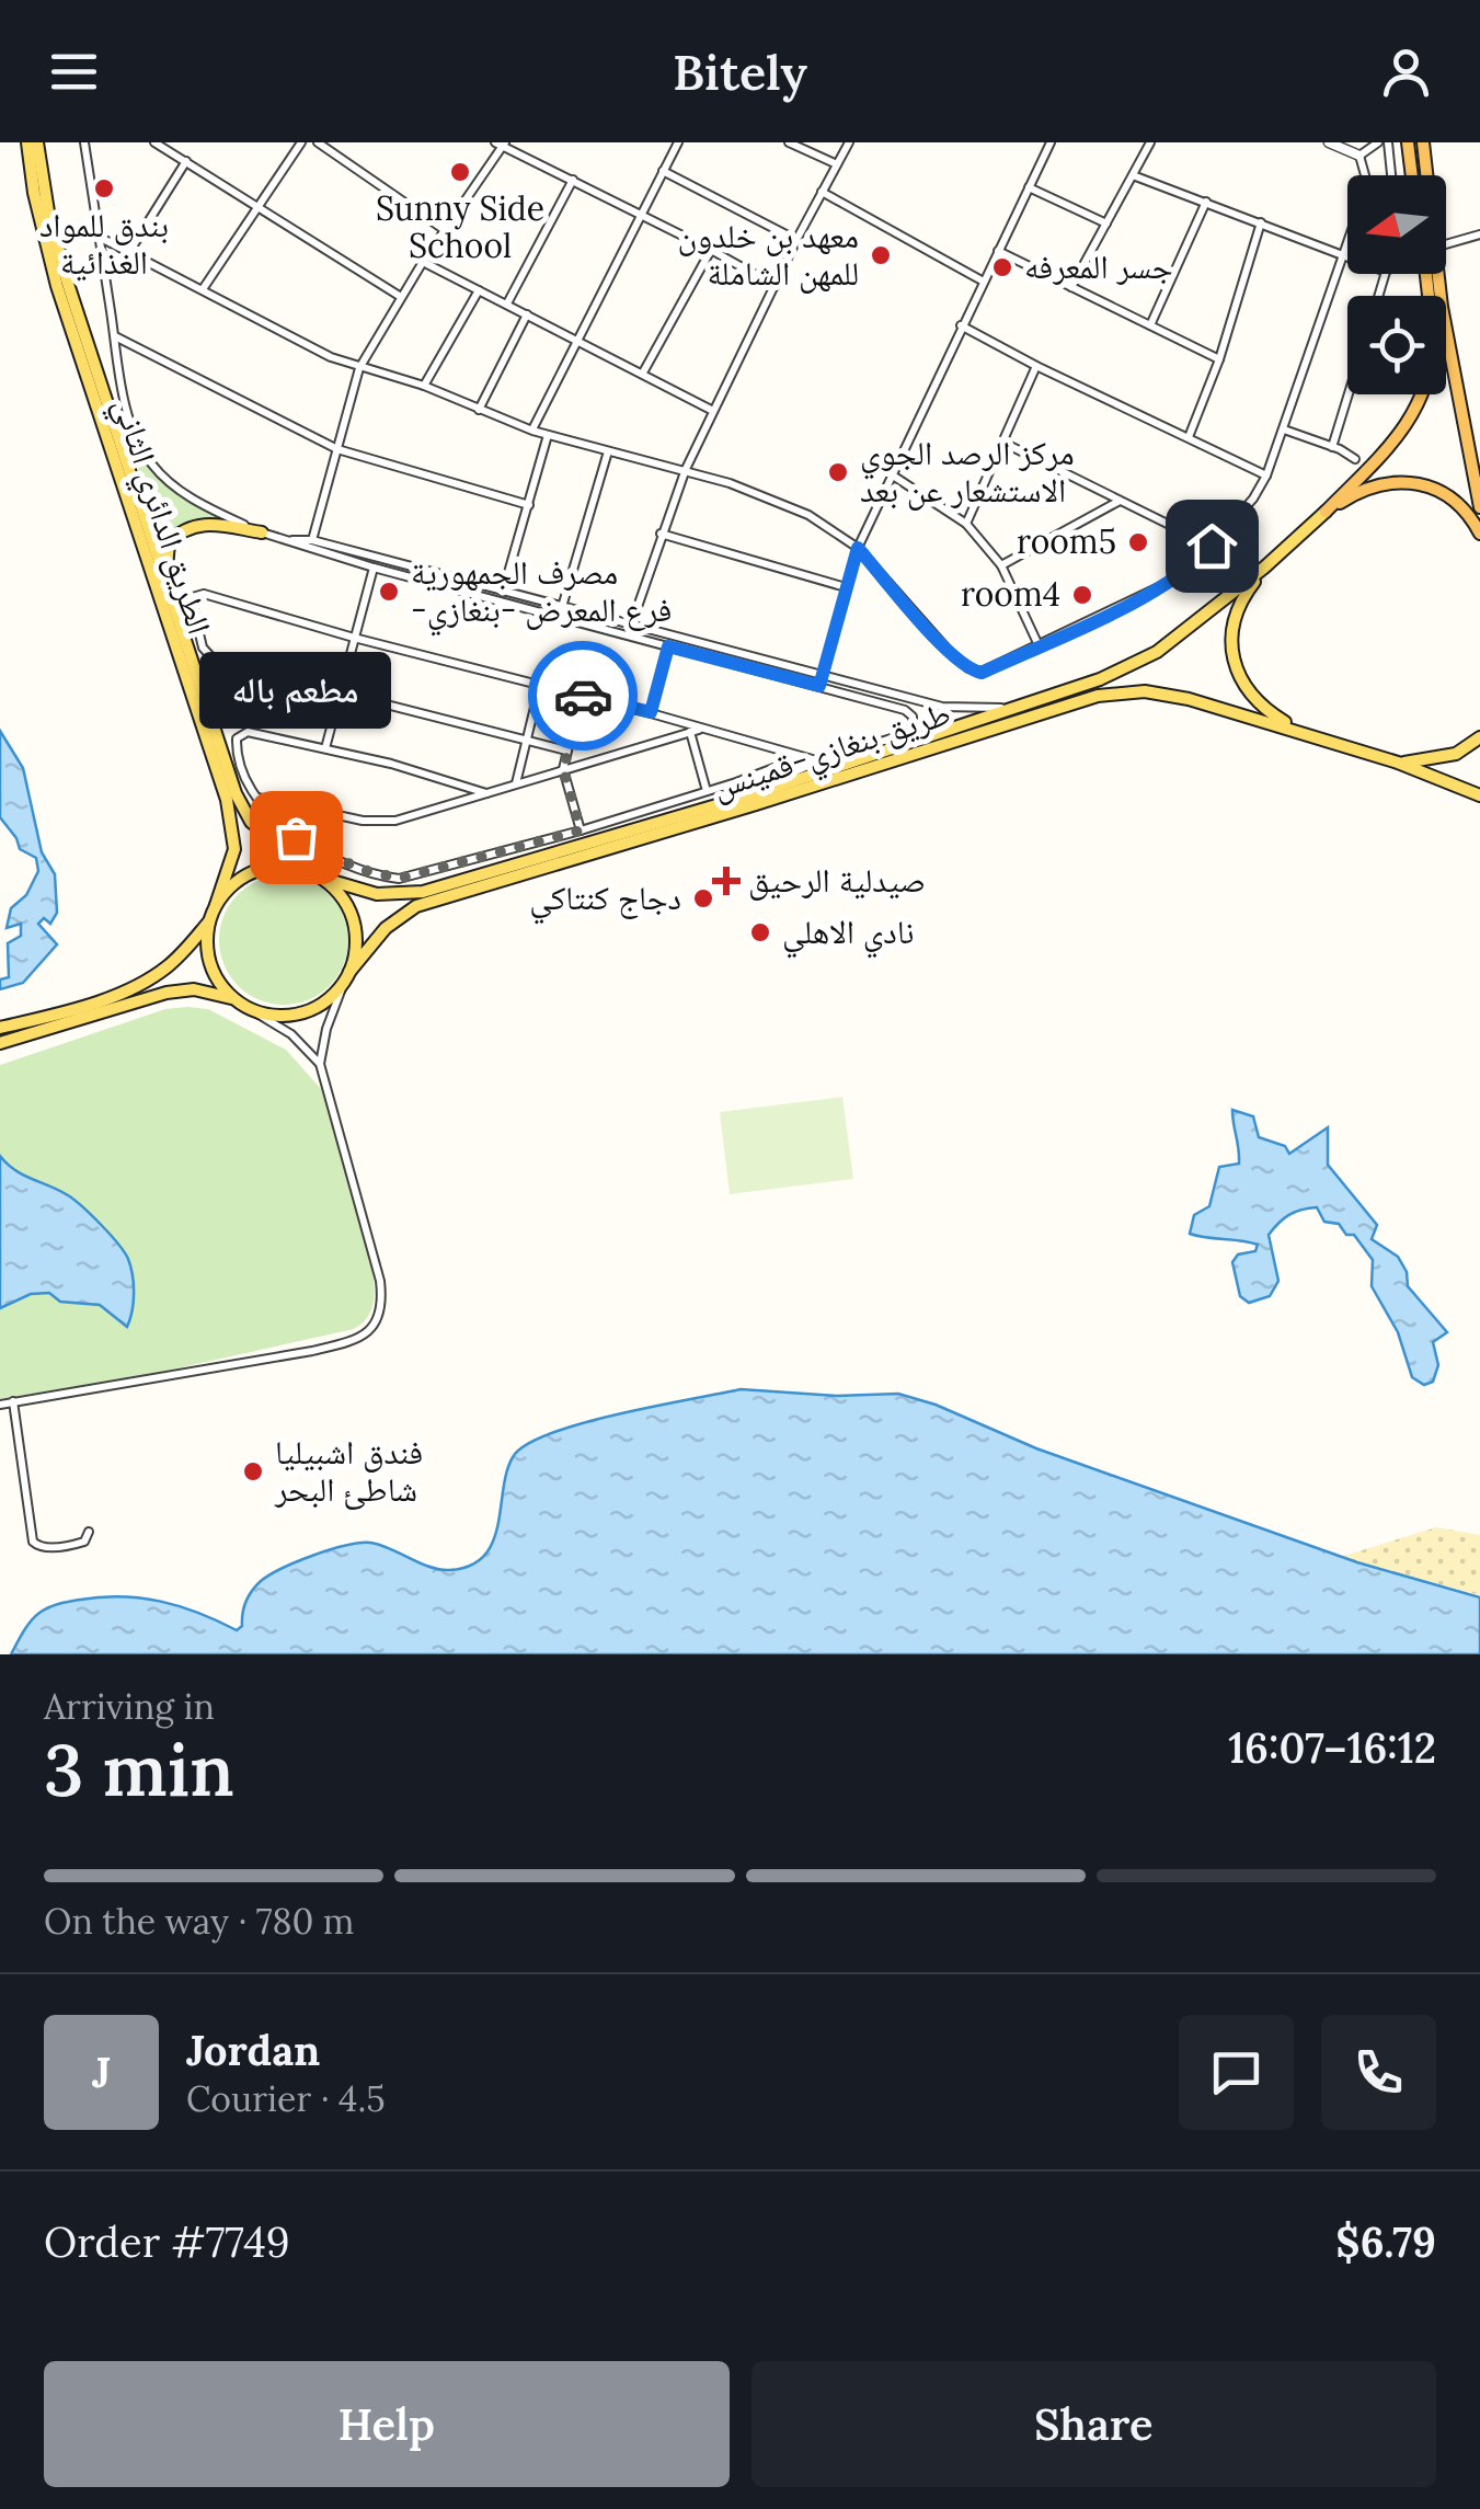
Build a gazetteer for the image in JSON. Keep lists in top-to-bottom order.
{
  "streets": {
    "main road": ["الطريق الدائري الثاني", "طريق بنغازي-قمينس"]
  },
  "crossings": [
    ["الطريق الدائري الثاني", "طريق بنغازي-قمينس"]
  ],
  "places": {
    "other": [
      "Sunny Side School",
      "بندق للمواد الغذائية",
      "معهد بن خلدون للمهن الشاملة",
      "جسر المعرفه",
      "مركز الرصد الجوي الاستشعار عن بعد",
      "room5",
      "مصرف الجمهورية -فرع المعرض -بنغازي",
      "room4",
      "مطعم باله",
      "دجاج كنتاكي",
      "نادي الاهلي",
      "فندق اشبيليا شاطئ البحر"
    ],
    "health": ["صيدلية الرحيق"]
  },
  "north": "left",
  "page": {
    "header": "Bitely",
    "bubble": "مطعم باله",
    "heading": ["3 min", "Arriving in", "16:07–16:12"],
    "panel": [
      "Jordan",
      "Courier · 4.5",
      "Order #7749",
      "$6.79"
    ],
    "bar": "On the way · 780 m",
    "round": "J",
    "buttons": ["Help", "Share"]
  }
}
